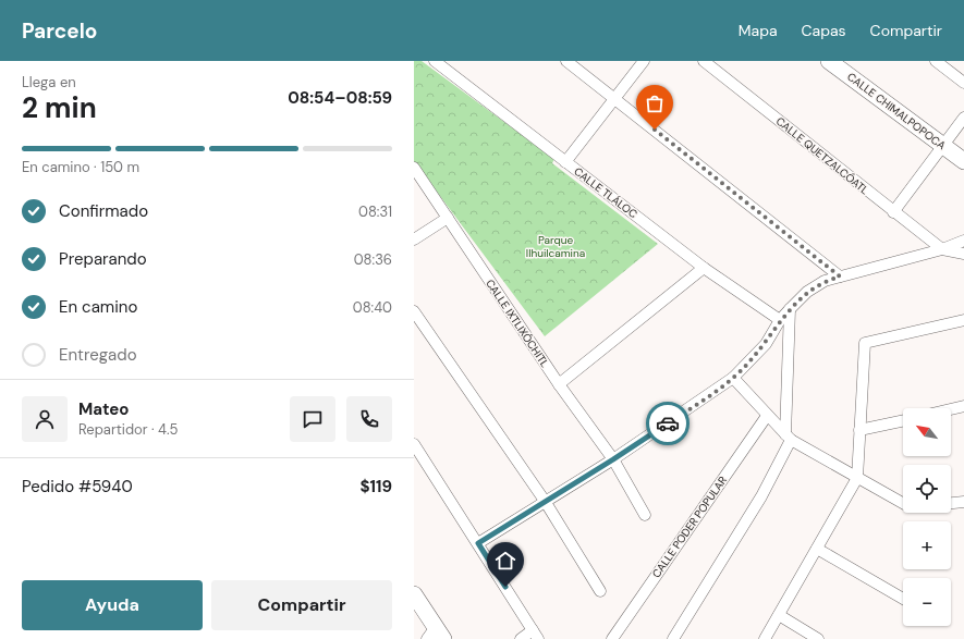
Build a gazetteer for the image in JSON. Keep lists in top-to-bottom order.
{
  "streets": {
    "street": [
      "CALLE CHIMALPOPOCA",
      "CALLE QUETZALCÓATL",
      "CALLE TLÁLOC",
      "CALLE IXTLIXÓCHITL",
      "CALLE PODER POPULAR"
    ]
  },
  "parks": ["Parque Ilhuilcamina"],
  "north": "top left",
  "page": {
    "header": "Parcelo",
    "nav": ["Mapa", "Capas", "Compartir"],
    "heading": ["2 min", "Llega en", "08:54–08:59"],
    "panel": [
      "Mateo",
      "Repartidor · 4.5",
      "Pedido #5940",
      "$119"
    ],
    "bar": "En camino · 150 m",
    "list": [
      ["Confirmado", "08:31"],
      ["Preparando", "08:36"],
      ["En camino", "08:40"],
      "Entregado"
    ],
    "map_buttons": ["+", "−"],
    "buttons": ["Ayuda", "Compartir"]
  }
}
